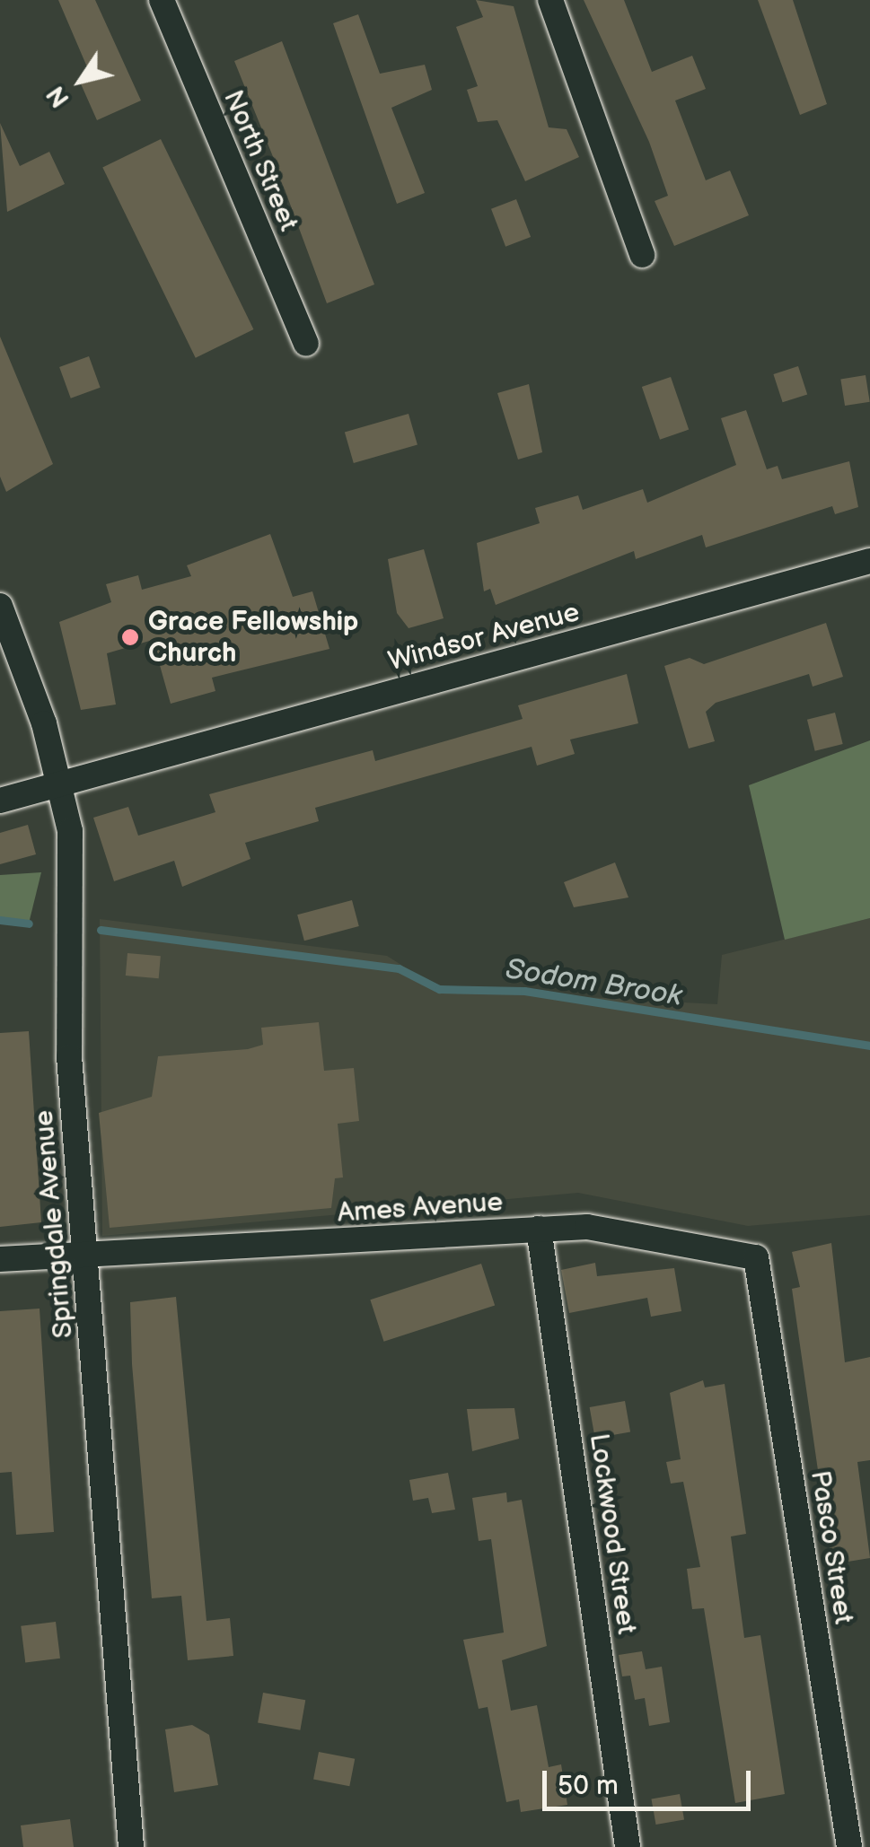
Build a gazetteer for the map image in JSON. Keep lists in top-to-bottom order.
{
  "streets": {
    "street": [
      "North Street",
      "Windsor Avenue",
      "Ames Avenue",
      "Springdale Avenue",
      "Lockwood Street",
      "Pasco Street"
    ]
  },
  "crossings": [
    ["Windsor Avenue", "Springdale Avenue"],
    ["Ames Avenue", "Springdale Avenue"],
    ["Ames Avenue", "Lockwood Street"],
    ["Ames Avenue", "Pasco Street"]
  ],
  "water": ["Sodom Brook"],
  "places": ["Grace Fellowship Church"],
  "scale_bar": "50 m",
  "north": "bottom left"
}
